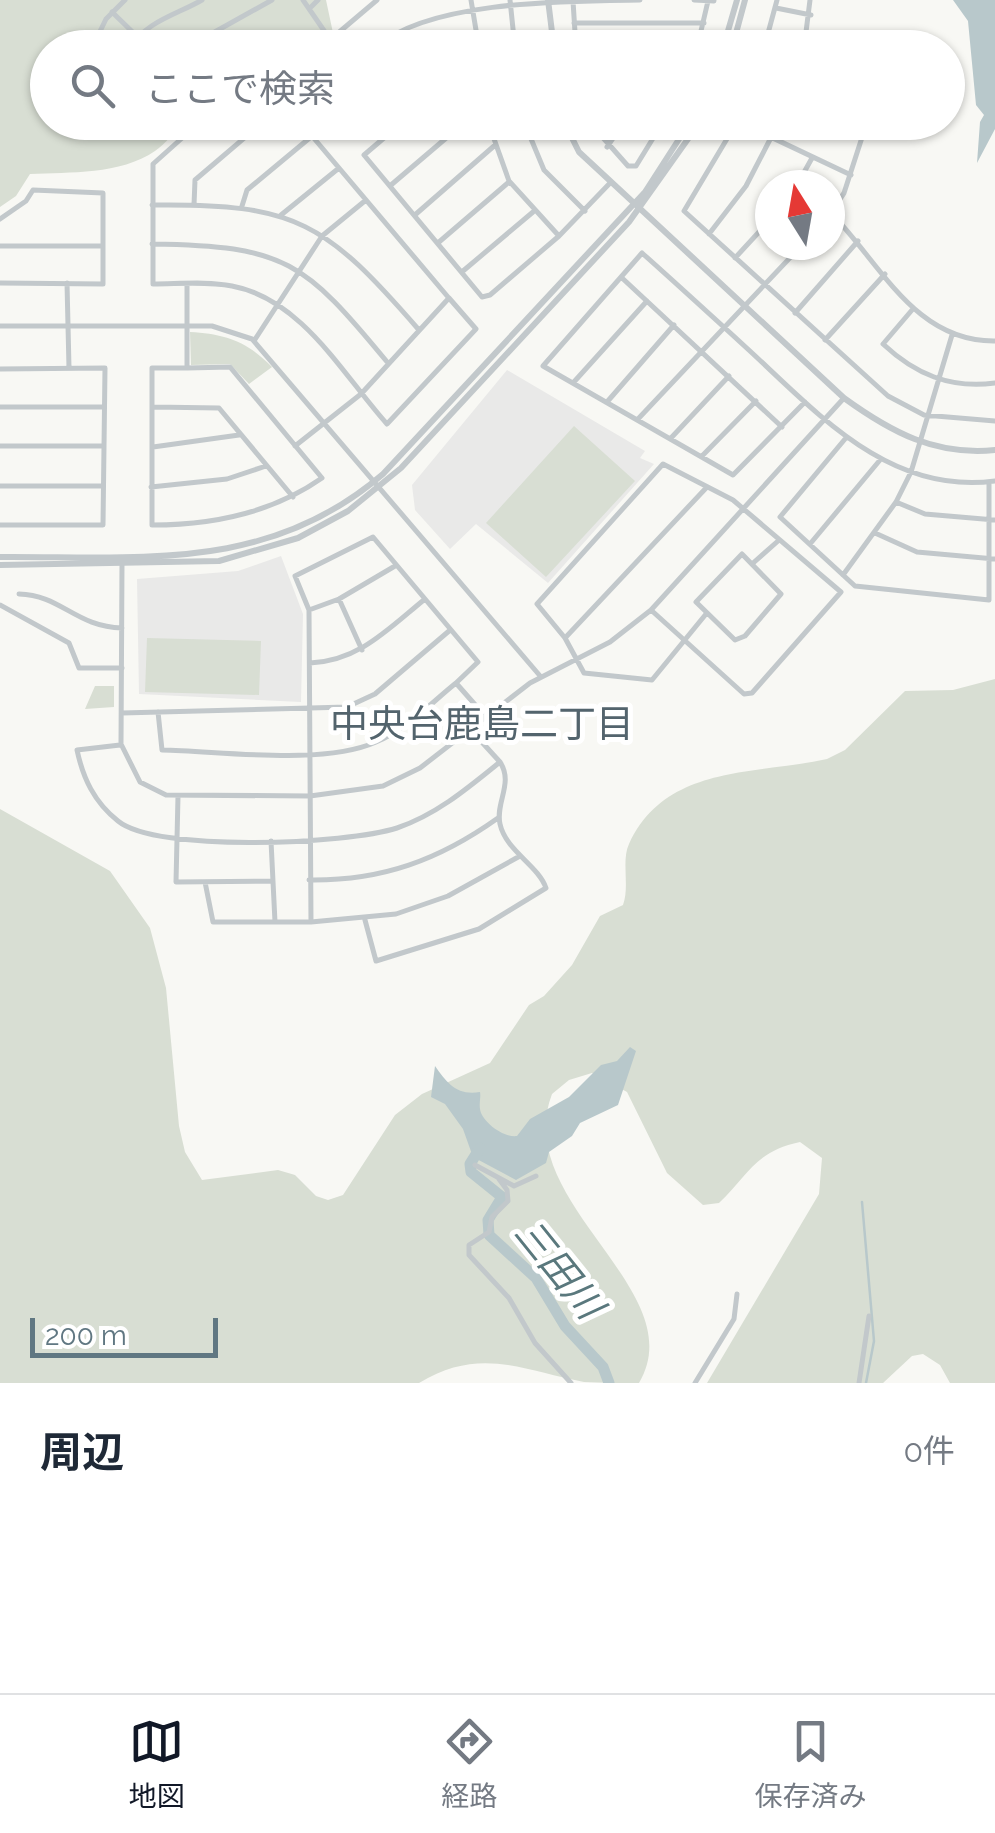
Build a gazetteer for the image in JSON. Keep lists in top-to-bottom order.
{
  "districts": ["中央台鹿島二丁目"],
  "water": ["三田川"],
  "scale_bar": "200 m",
  "north": "top",
  "page": {
    "search": "ここで検索",
    "scale": "200 m",
    "heading": ["周辺", "0件"],
    "nav": ["地図", "経路", "保存済み"]
  }
}
